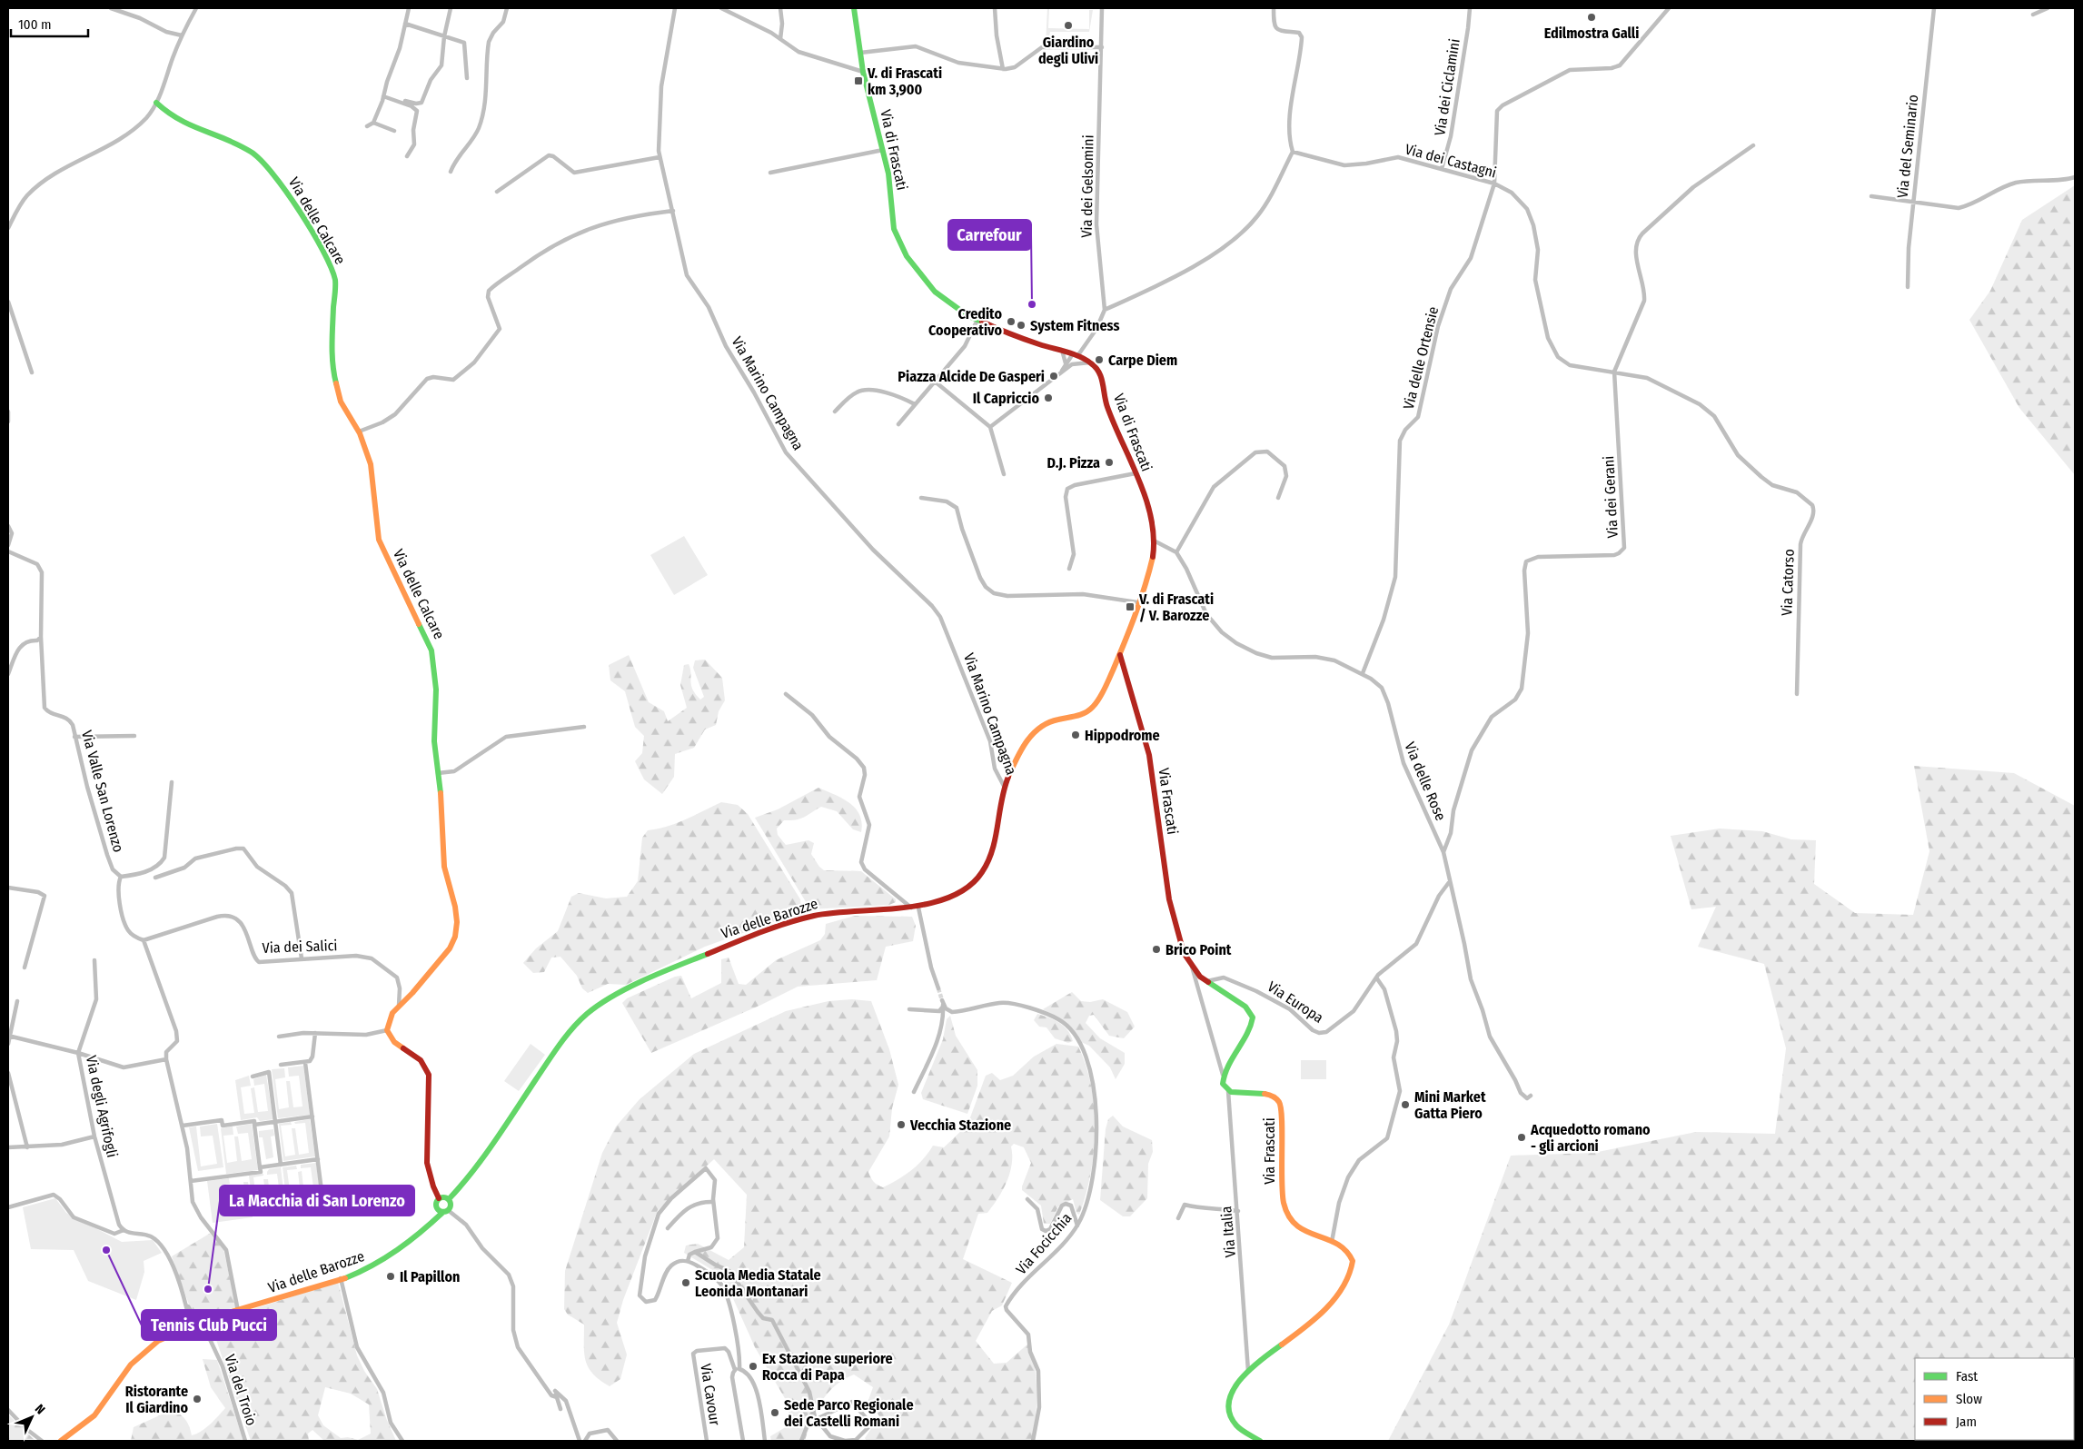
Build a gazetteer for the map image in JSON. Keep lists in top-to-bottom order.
{
  "streets": {
    "main road": [
      "Via di Frascati",
      "Via delle Calcare",
      "Via Frascati",
      "Via delle Barozze"
    ],
    "street": [
      "Via dei Ciclamini",
      "Via del Seminario",
      "Via dei Castagni",
      "Via dei Gelsomini",
      "Via delle Ortensie",
      "Via Marino Campagna",
      "Via dei Gerani",
      "Via Catorso",
      "Via delle Rose",
      "Via Valle San Lorenzo",
      "Via dei Salici",
      "Via Europa",
      "Via degli Agrifogli",
      "Via Italia",
      "Via Focicchia",
      "Via del Troio",
      "Via Cavour"
    ]
  },
  "crossings": [
    ["Via dei Ciclamini", "Via dei Castagni"],
    ["Via di Frascati", "Via dei Gelsomini"],
    ["Via di Frascati", "Via Frascati"],
    ["Via di Frascati", "Via delle Barozze"],
    ["Via dei Castagni", "Via delle Ortensie"],
    ["Via dei Castagni", "Via dei Gerani"],
    ["Via dei Castagni", "Via Catorso"],
    ["Via delle Calcare", "Via dei Salici"],
    ["Via delle Ortensie", "Via delle Rose"],
    ["Via Marino Campagna", "Via delle Barozze"],
    ["Via dei Gerani", "Via Catorso"],
    ["Via dei Gerani", "Via delle Rose"],
    ["Via delle Rose", "Via Europa"],
    ["Via Frascati", "Via delle Barozze"],
    ["Via Frascati", "Via Europa"],
    ["Via Frascati", "Via Italia"],
    ["Via delle Barozze", "Via del Troio"]
  ],
  "places": {
    "other": [
      "Edilmostra Galli",
      "Giardino degli Ulivi",
      "Carrefour",
      "Credito Cooperativo",
      "System Fitness",
      "Carpe Diem",
      "Piazza Alcide De Gasperi",
      "Il Capriccio",
      "D.J. Pizza",
      "Hippodrome",
      "Brico Point",
      "Mini Market Gatta Piero",
      "Vecchia Stazione",
      "Acquedotto romano - gli arcioni",
      "Tennis Club Pucci",
      "Il Papillon",
      "Scuola Media Statale Leonida Montanari",
      "La Macchia di San Lorenzo",
      "Ex Stazione superiore Rocca di Papa",
      "Ristorante Il Giardino",
      "Sede Parco Regionale dei Castelli Romani"
    ],
    "transit": ["V. di Frascati km 3,900", "V. di Frascati / V. Barozze"]
  },
  "legend": ["Fast", "Slow", "Jam"],
  "scale_bar": "100 m",
  "north": "top right"
}
